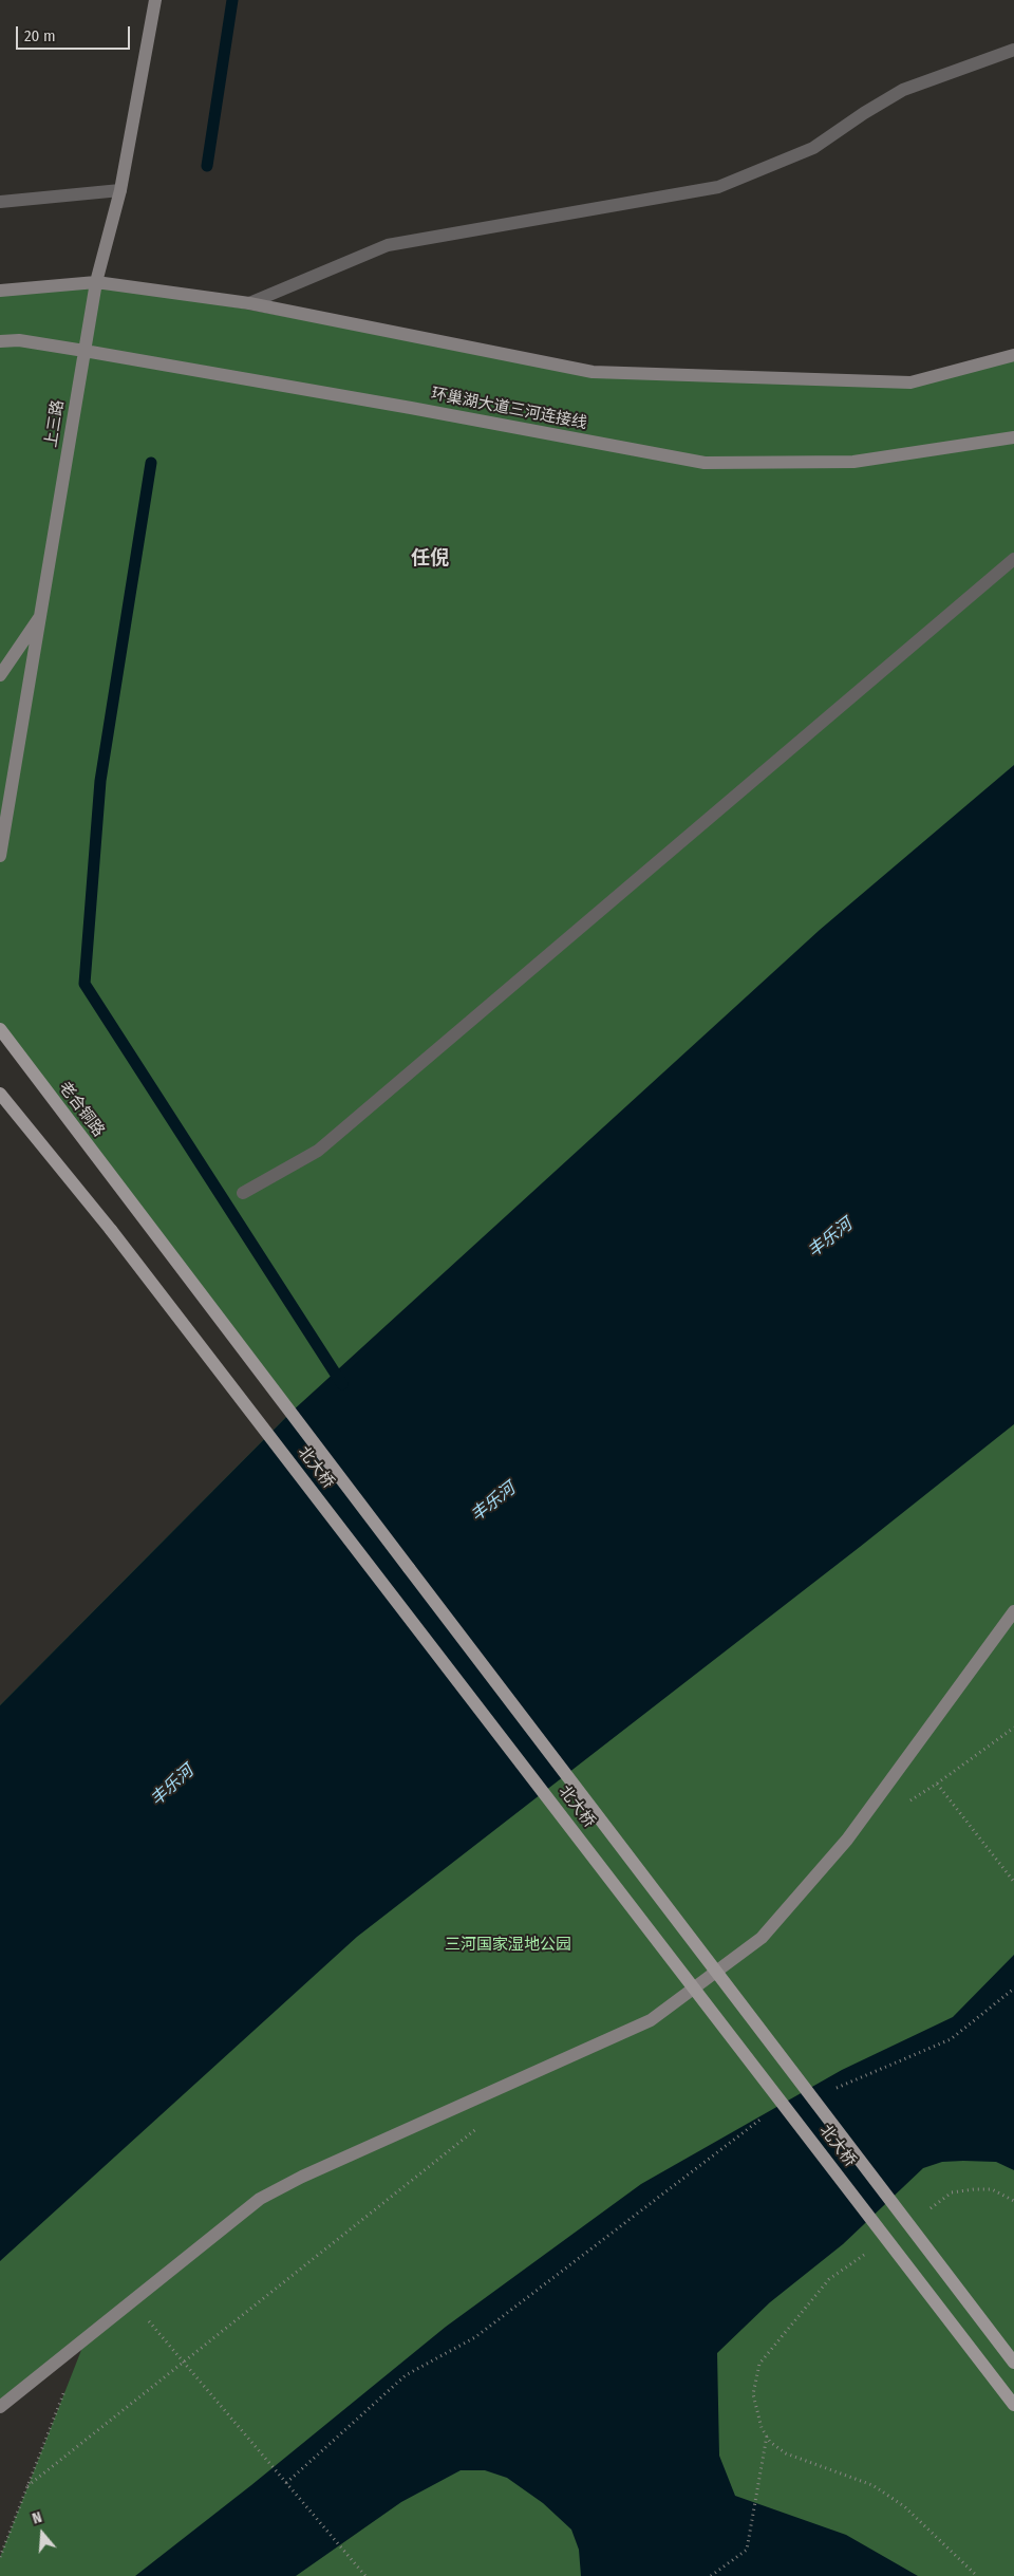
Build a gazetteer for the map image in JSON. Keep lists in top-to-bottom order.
{
  "streets": {
    "main road": [
      "环巢湖大道三河连接线",
      "上三路",
      "老合铜路",
      "北大桥"
    ]
  },
  "crossings": [
    ["环巢湖大道三河连接线", "上三路"],
    ["老合铜路", "北大桥"]
  ],
  "districts": ["任倪"],
  "water": ["丰乐河"],
  "parks": ["三河国家湿地公园"],
  "scale_bar": "20 m",
  "north": "top"
}
